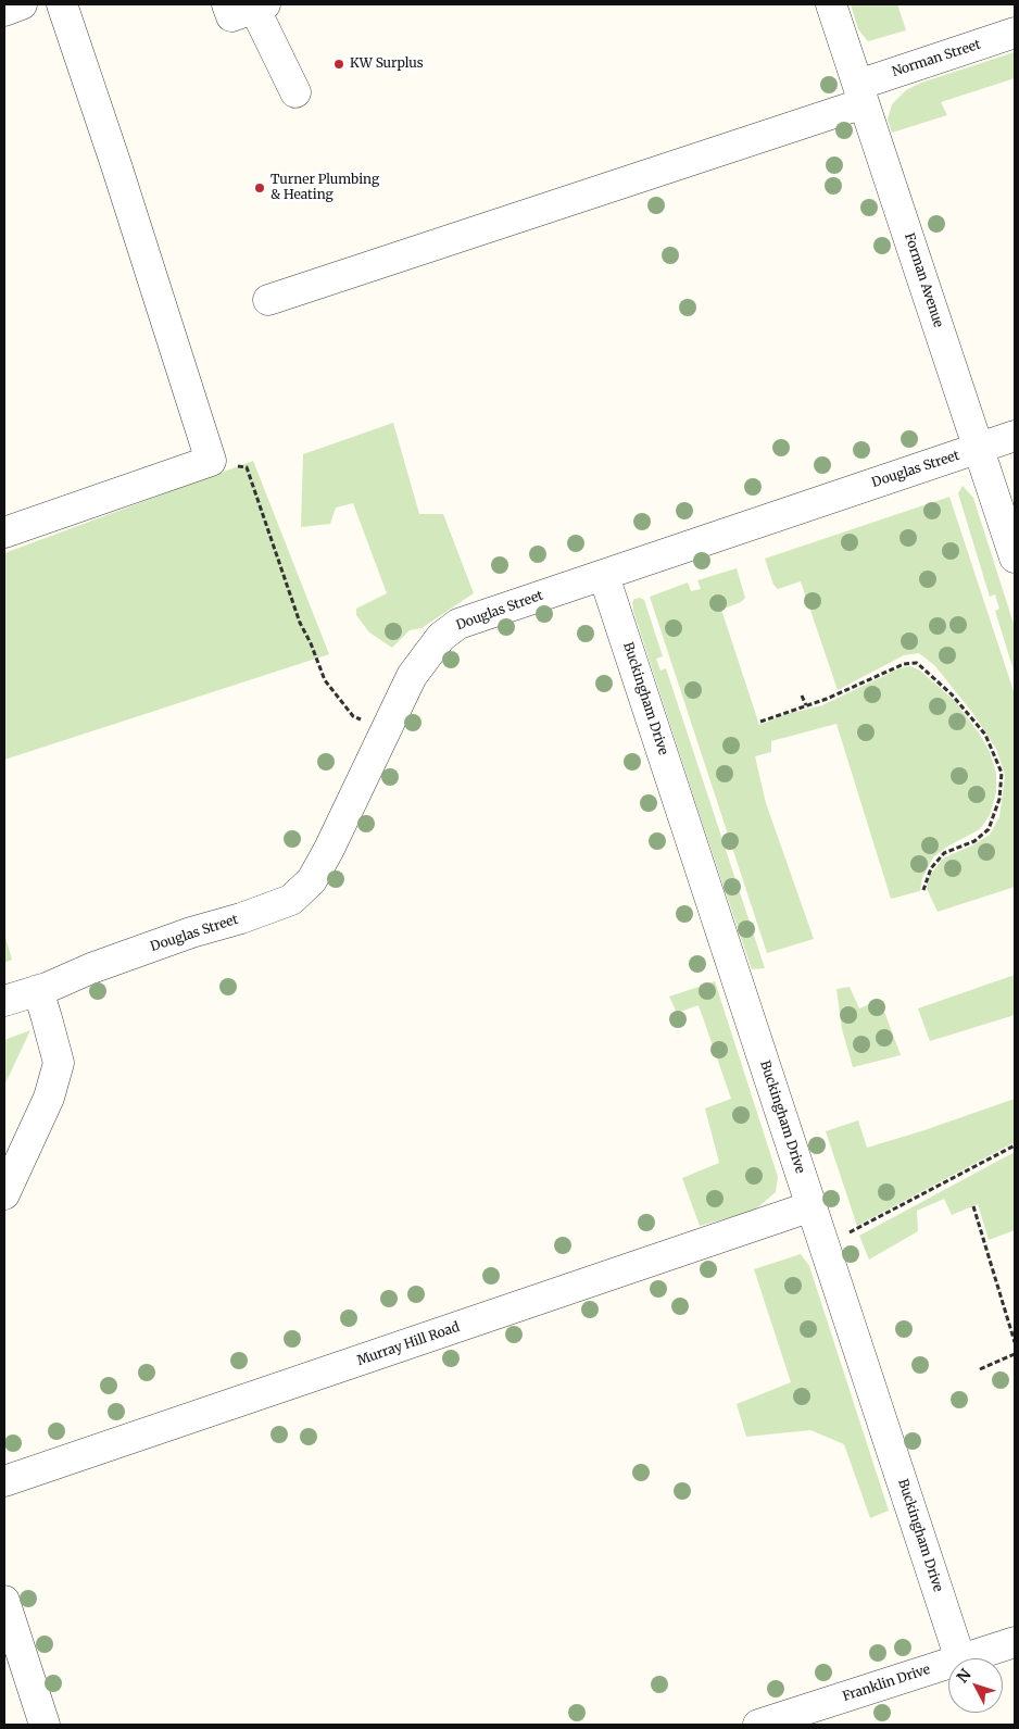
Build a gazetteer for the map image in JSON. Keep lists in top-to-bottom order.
{
  "streets": {
    "street": [
      "Norman Street",
      "Forman Avenue",
      "Douglas Street",
      "Buckingham Drive",
      "Murray Hill Road",
      "Franklin Drive"
    ]
  },
  "crossings": [
    ["Norman Street", "Forman Avenue"],
    ["Forman Avenue", "Douglas Street"],
    ["Douglas Street", "Buckingham Drive"],
    ["Buckingham Drive", "Murray Hill Road"]
  ],
  "places": ["KW Surplus", "Turner Plumbing & Heating"],
  "north": "top left"
}
